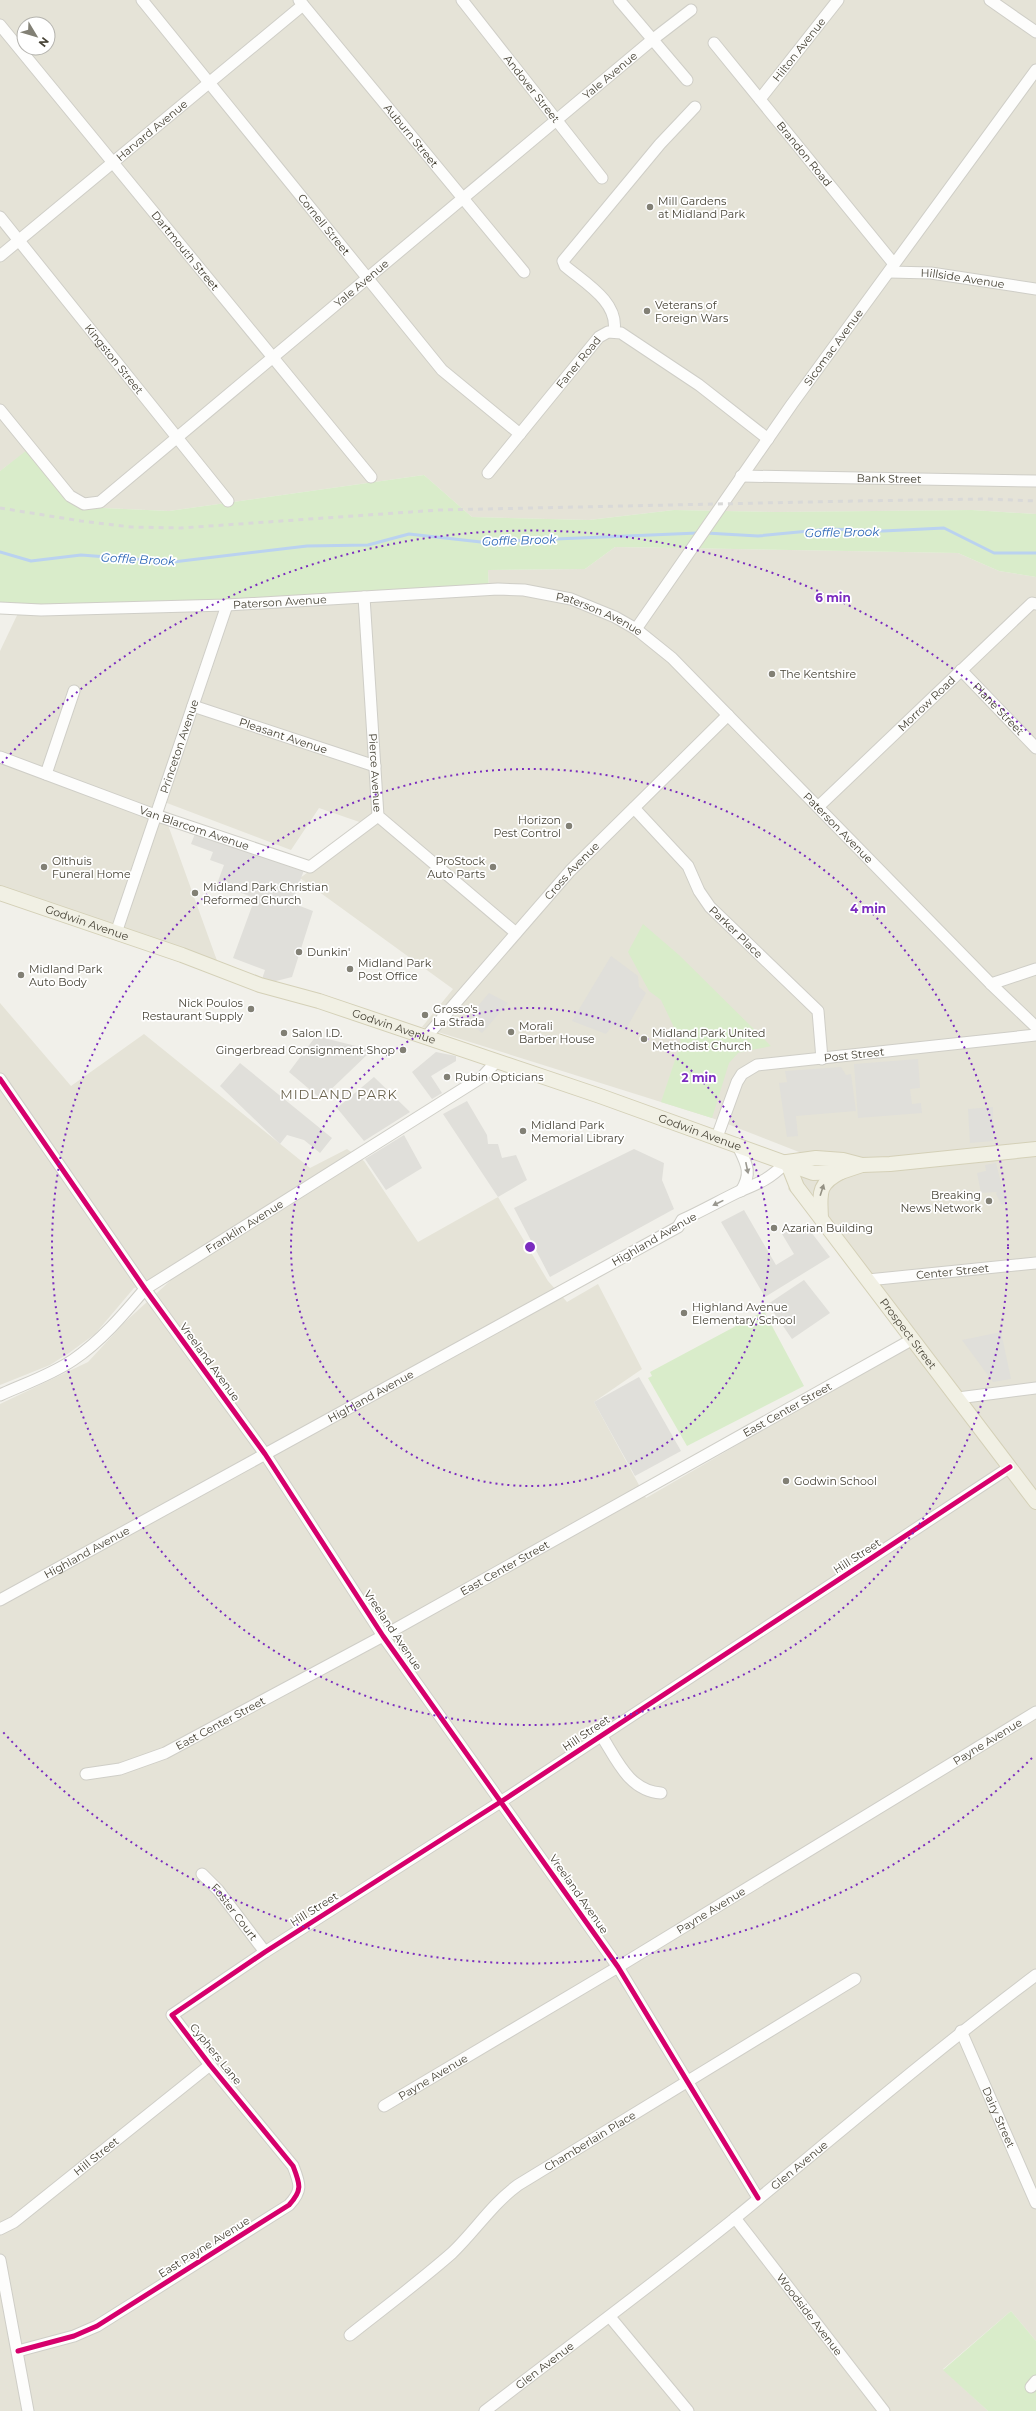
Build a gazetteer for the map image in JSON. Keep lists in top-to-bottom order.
{
  "streets": {
    "main road": ["Godwin Avenue", "Prospect Street"],
    "street": [
      "Hilton Avenue",
      "Yale Avenue",
      "Andover Street",
      "Harvard Avenue",
      "Auburn Street",
      "Brandon Road",
      "Cornell Street",
      "Dartmouth Street",
      "Hillside Avenue",
      "Sicomac Avenue",
      "Kingston Street",
      "Faner Road",
      "Bank Street",
      "Paterson Avenue",
      "Morrow Road",
      "Plane Street",
      "Pleasant Avenue",
      "Princeton Avenue",
      "Pierce Avenue",
      "Van Blarcom Avenue",
      "Cross Avenue",
      "Parker Place",
      "Post Street",
      "Franklin Avenue",
      "Highland Avenue",
      "Center Street",
      "Vreeland Avenue",
      "East Center Street",
      "Hill Street",
      "Payne Avenue",
      "Foster Court",
      "Cyphers Lane",
      "Dairy Street",
      "Chamberlain Place",
      "Glen Avenue",
      "East Payne Avenue",
      "Woodside Avenue"
    ]
  },
  "crossings": [
    ["Hilton Avenue", "Brandon Road"],
    ["Yale Avenue", "Andover Street"],
    ["Yale Avenue", "Auburn Street"],
    ["Yale Avenue", "Cornell Street"],
    ["Yale Avenue", "Dartmouth Street"],
    ["Yale Avenue", "Kingston Street"],
    ["Harvard Avenue", "Auburn Street"],
    ["Harvard Avenue", "Cornell Street"],
    ["Harvard Avenue", "Dartmouth Street"],
    ["Harvard Avenue", "Kingston Street"],
    ["Brandon Road", "Hillside Avenue"],
    ["Brandon Road", "Sicomac Avenue"],
    ["Cornell Street", "Faner Road"],
    ["Hillside Avenue", "Sicomac Avenue"],
    ["Sicomac Avenue", "Faner Road"],
    ["Sicomac Avenue", "Bank Street"],
    ["Sicomac Avenue", "Paterson Avenue"],
    ["Paterson Avenue", "Morrow Road"],
    ["Paterson Avenue", "Princeton Avenue"],
    ["Paterson Avenue", "Pierce Avenue"],
    ["Paterson Avenue", "Cross Avenue"],
    ["Morrow Road", "Plane Street"],
    ["Pleasant Avenue", "Princeton Avenue"],
    ["Pleasant Avenue", "Pierce Avenue"],
    ["Princeton Avenue", "Van Blarcom Avenue"],
    ["Princeton Avenue", "Godwin Avenue"],
    ["Pierce Avenue", "Van Blarcom Avenue"],
    ["Pierce Avenue", "Cross Avenue"],
    ["Cross Avenue", "Godwin Avenue"],
    ["Cross Avenue", "Parker Place"],
    ["Godwin Avenue", "Post Street"],
    ["Godwin Avenue", "Franklin Avenue"],
    ["Godwin Avenue", "Highland Avenue"],
    ["Godwin Avenue", "Prospect Street"],
    ["Parker Place", "Post Street"],
    ["Franklin Avenue", "Vreeland Avenue"],
    ["Highland Avenue", "Prospect Street"],
    ["Highland Avenue", "Vreeland Avenue"],
    ["Center Street", "Prospect Street"],
    ["Prospect Street", "East Center Street"],
    ["Prospect Street", "Hill Street"],
    ["Vreeland Avenue", "East Center Street"],
    ["Vreeland Avenue", "Hill Street"],
    ["Vreeland Avenue", "Payne Avenue"],
    ["Vreeland Avenue", "Chamberlain Place"],
    ["Vreeland Avenue", "Glen Avenue"],
    ["Hill Street", "Foster Court"],
    ["Hill Street", "Cyphers Lane"],
    ["Cyphers Lane", "East Payne Avenue"],
    ["Dairy Street", "Glen Avenue"],
    ["Glen Avenue", "Woodside Avenue"]
  ],
  "one_way": ["Highland Avenue"],
  "districts": ["MIDLAND PARK"],
  "water": ["Goffle Brook"],
  "places": [
    "Mill Gardens at Midland Park",
    "Veterans of Foreign Wars",
    "The Kentshire",
    "Horizon Pest Control",
    "Olthuis Funeral Home",
    "ProStock Auto Parts",
    "Midland Park Christian Reformed Church",
    "Dunkin'",
    "Midland Park Post Office",
    "Midland Park Auto Body",
    "Nick Poulos Restaurant Supply",
    "Grosso's La Strada",
    "Morali Barber House",
    "Salon I.D.",
    "Midland Park United Methodist Church",
    "Gingerbread Consignment Shop",
    "Rubin Opticians",
    "Midland Park Memorial Library",
    "Breaking News Network",
    "Azarian Building",
    "Highland Avenue Elementary School",
    "Godwin School"
  ],
  "north": "bottom right",
  "rings": ["6 min", "4 min", "2 min"]
}
